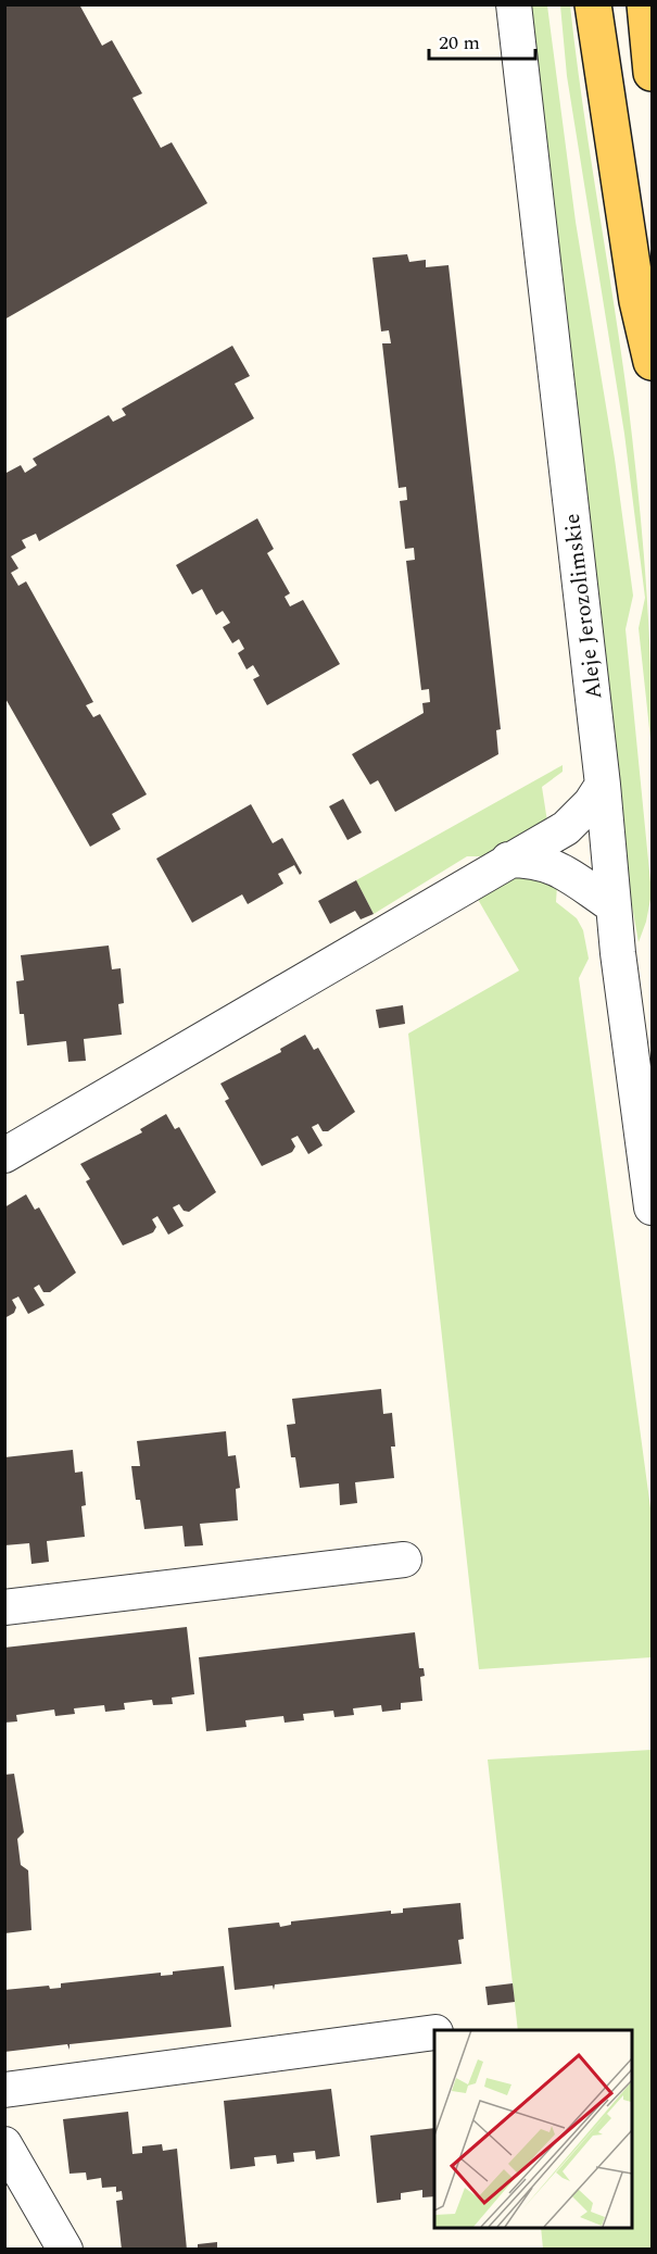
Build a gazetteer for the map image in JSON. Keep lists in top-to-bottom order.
{
  "streets": {
    "street": ["Aleje Jerozolimskie"]
  },
  "scale_bar": "20 m"
}
